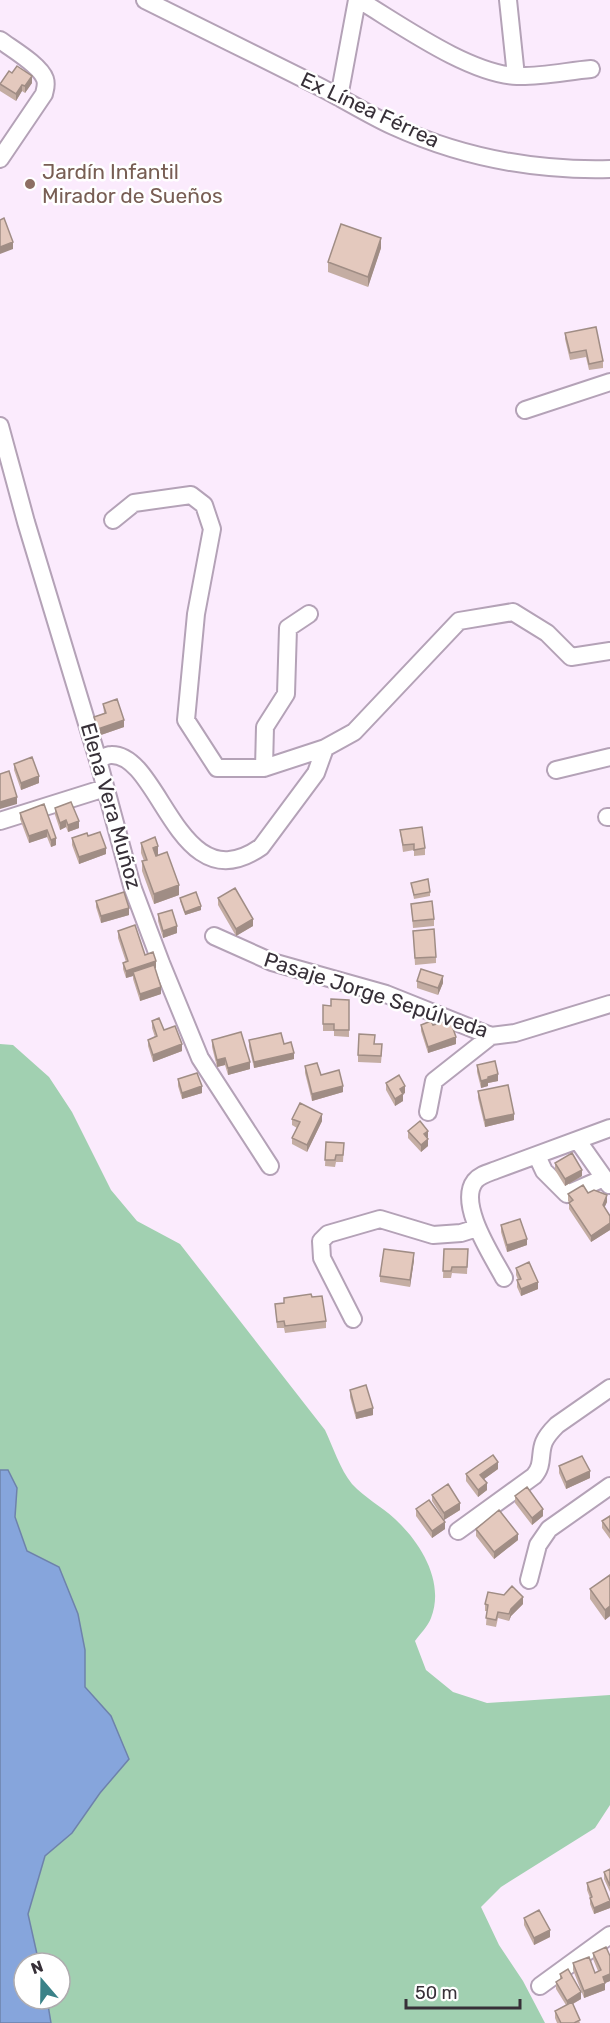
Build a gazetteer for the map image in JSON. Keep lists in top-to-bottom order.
{
  "streets": {
    "street": ["Ex Línea Férrea", "Elena Vera Muñoz", "Pasaje Jorge Sepúlveda"]
  },
  "places": ["Jardín Infantil Mirador de Sueños"],
  "scale_bar": "50 m",
  "north": "top"
}
